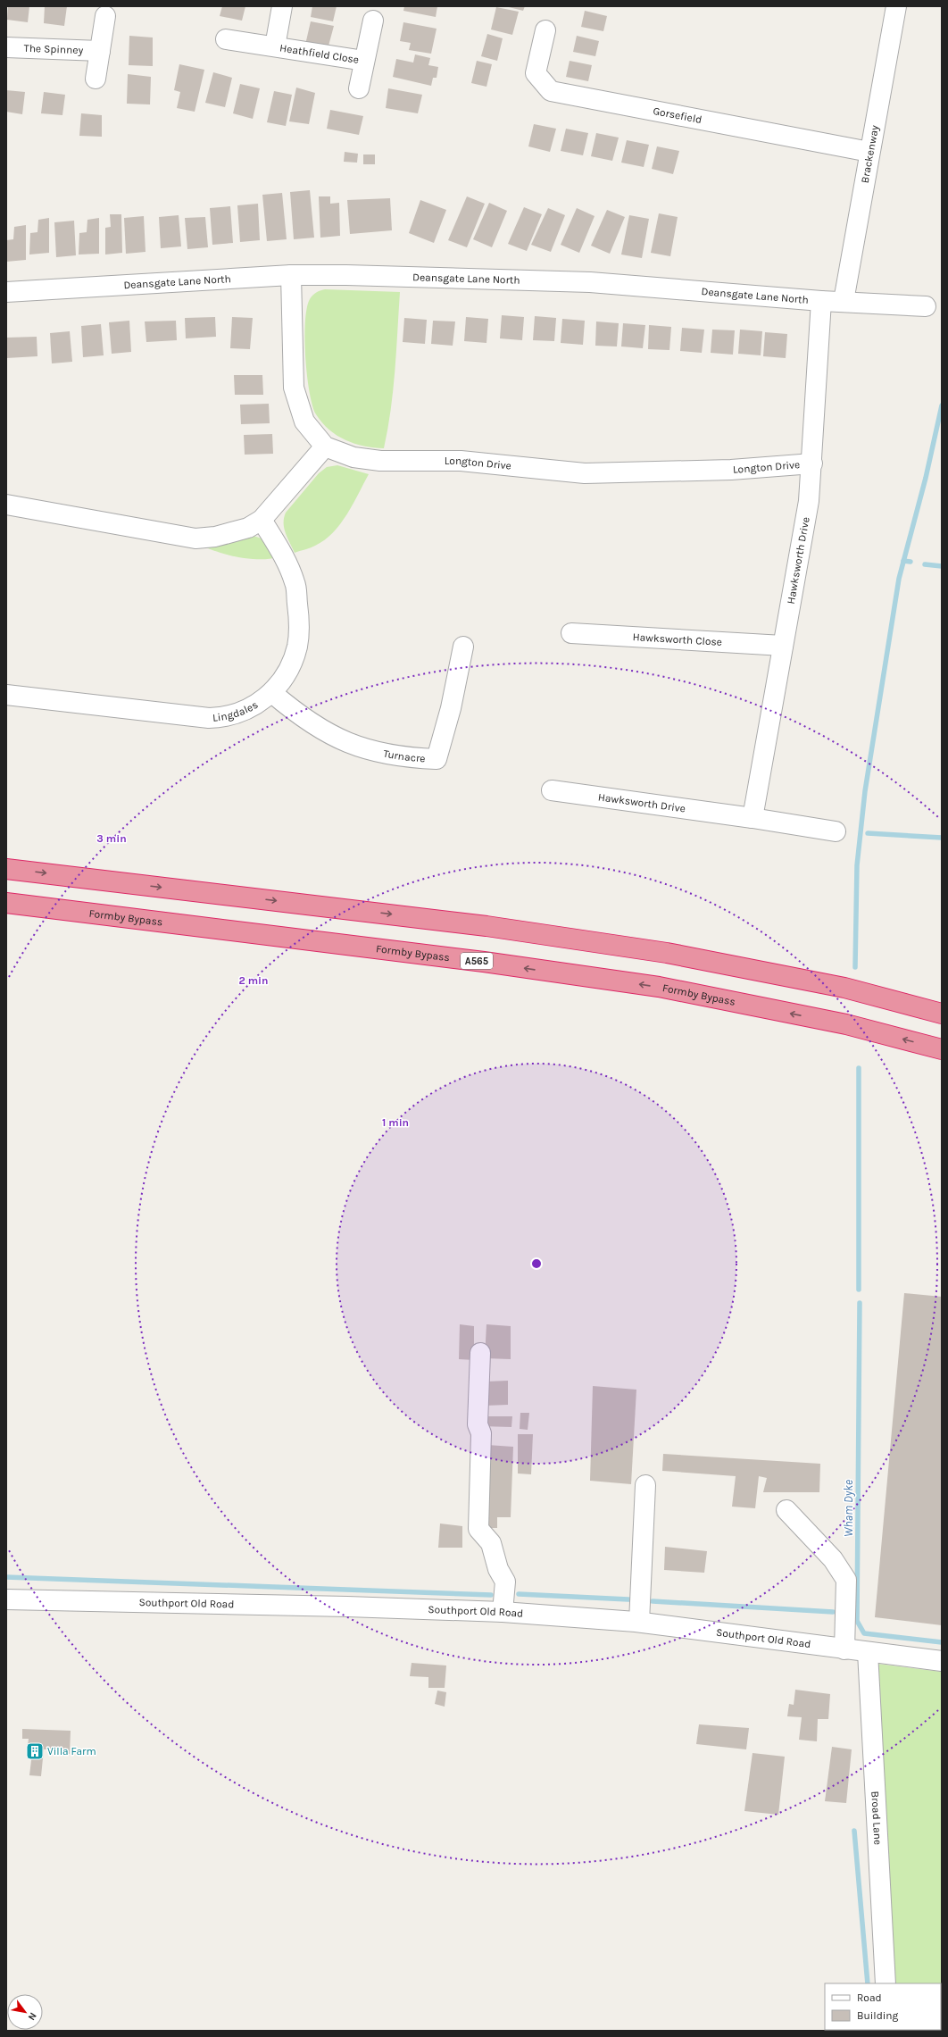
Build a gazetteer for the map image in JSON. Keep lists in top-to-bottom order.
{
  "streets": {
    "highway": ["Formby Bypass", "A565"],
    "street": [
      "The Spinney",
      "Heathfield Close",
      "Gorsefield",
      "Brackenway",
      "Deansgate Lane North",
      "Longton Drive",
      "Hawksworth Drive",
      "Hawksworth Close",
      "Lingdales",
      "Turnacre",
      "Southport Old Road",
      "Broad Lane"
    ]
  },
  "crossings": [
    ["Gorsefield", "Brackenway"],
    ["Brackenway", "Deansgate Lane North"],
    ["Deansgate Lane North", "Hawksworth Drive"],
    ["Longton Drive", "Hawksworth Drive"],
    ["Hawksworth Drive", "Hawksworth Close"],
    ["Lingdales", "Turnacre"],
    ["Southport Old Road", "Broad Lane"]
  ],
  "water": ["Wham Dyke"],
  "places": {
    "building": ["Villa Farm"]
  },
  "legend": ["Road", "Building"],
  "north": "bottom right",
  "rings": ["3 min", "2 min", "1 min"]
}
